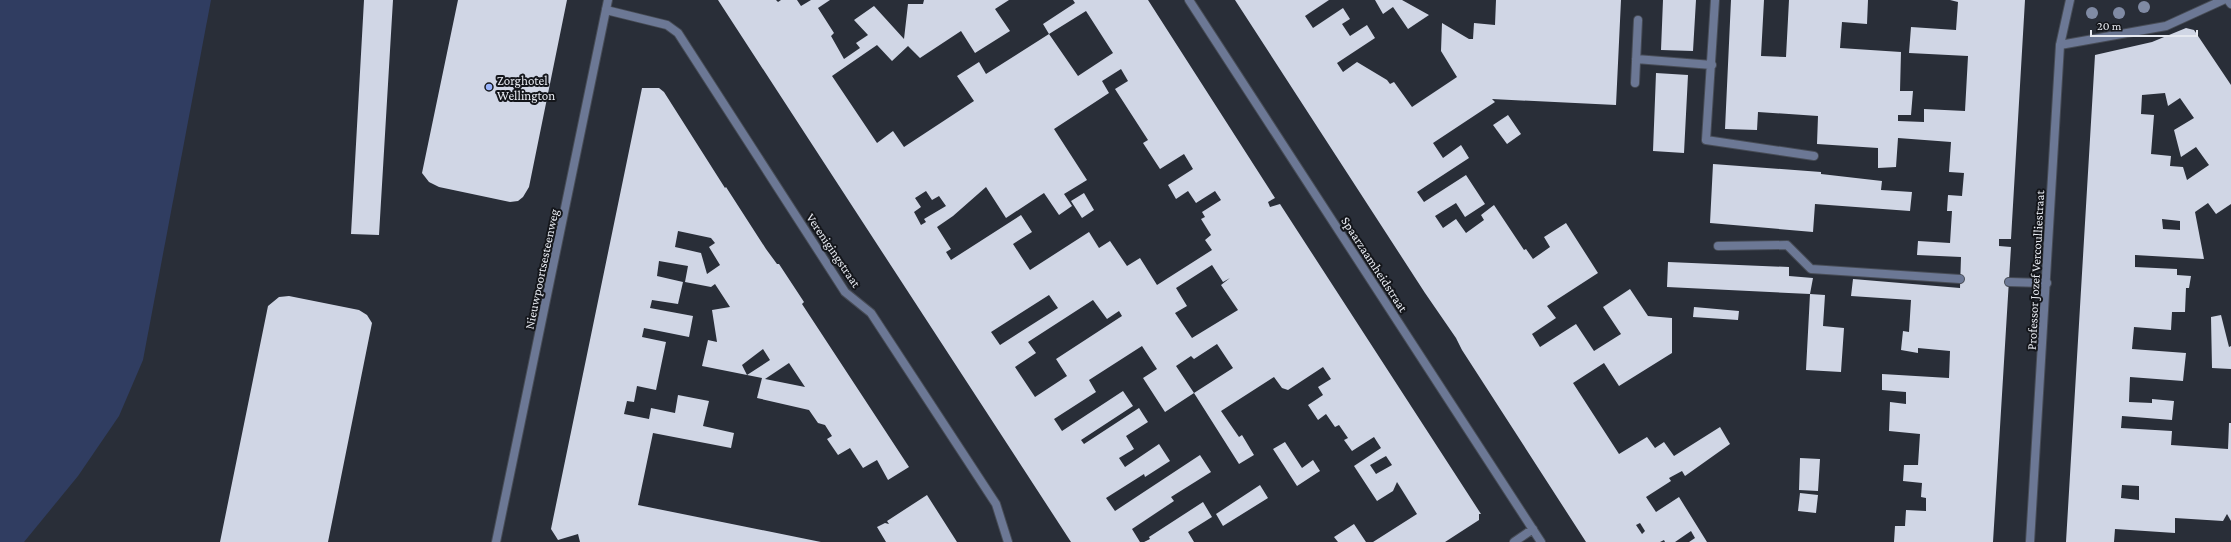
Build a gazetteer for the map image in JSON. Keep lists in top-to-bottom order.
{
  "streets": {
    "street": [
      "Verenigingstraat",
      "Spaarzaamheidstraat",
      "Nieuwpoortsesteenweg",
      "Professor Jozef Vercoulliestraat"
    ]
  },
  "crossings": [
    ["Verenigingstraat", "Nieuwpoortsesteenweg"]
  ],
  "places": ["Zorghotel Wellington"],
  "scale_bar": "20 m"
}
